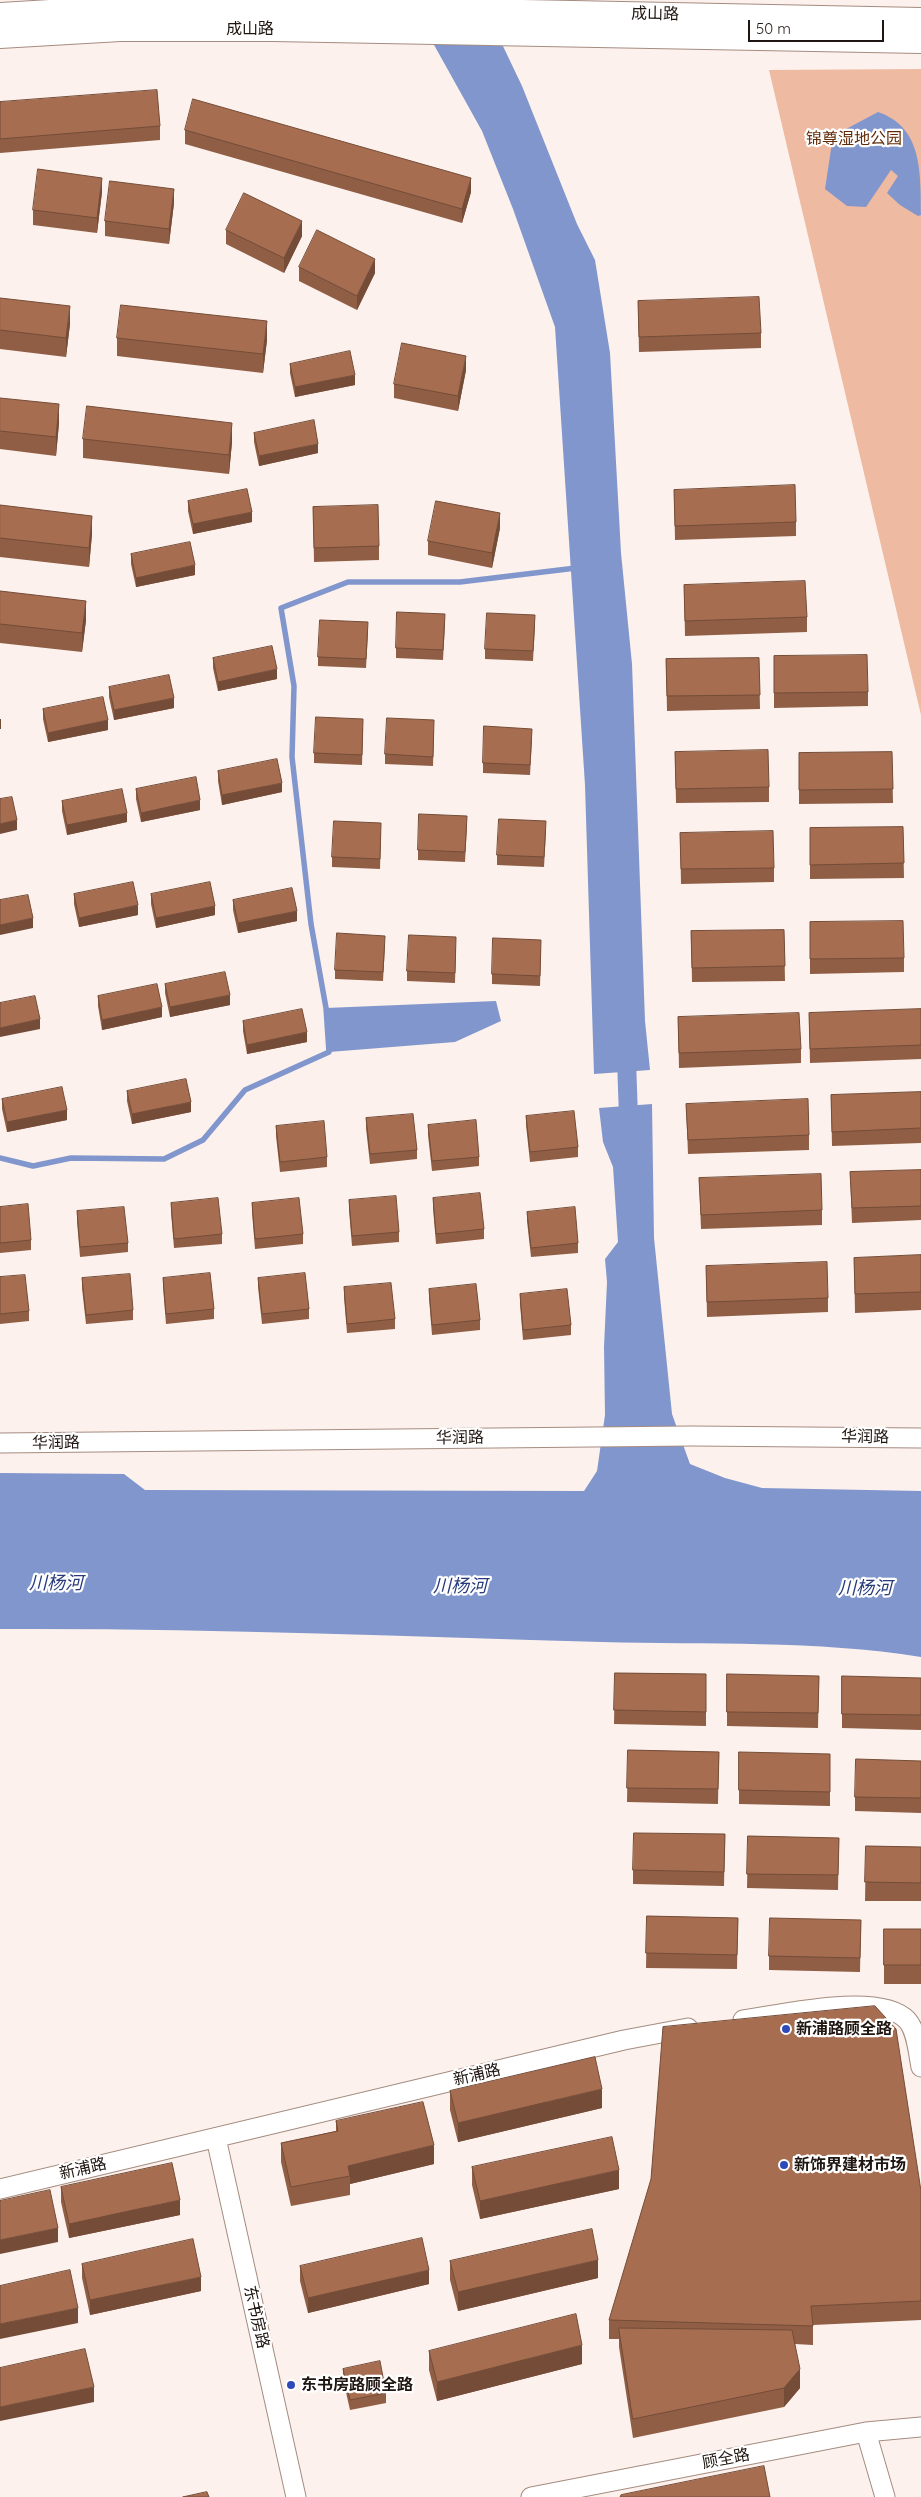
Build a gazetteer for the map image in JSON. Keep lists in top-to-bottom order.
{
  "streets": {
    "main road": ["成山路"],
    "street": [
      "华润路",
      "新浦路",
      "东书房路",
      "顾全路"
    ]
  },
  "crossings": [
    ["新浦路", "东书房路"]
  ],
  "water": ["川杨河"],
  "parks": ["锦尊湿地公园"],
  "places": ["新浦路顾全路", "新饰界建材市场", "东书房路顾全路"],
  "scale_bar": "50 m"
}
